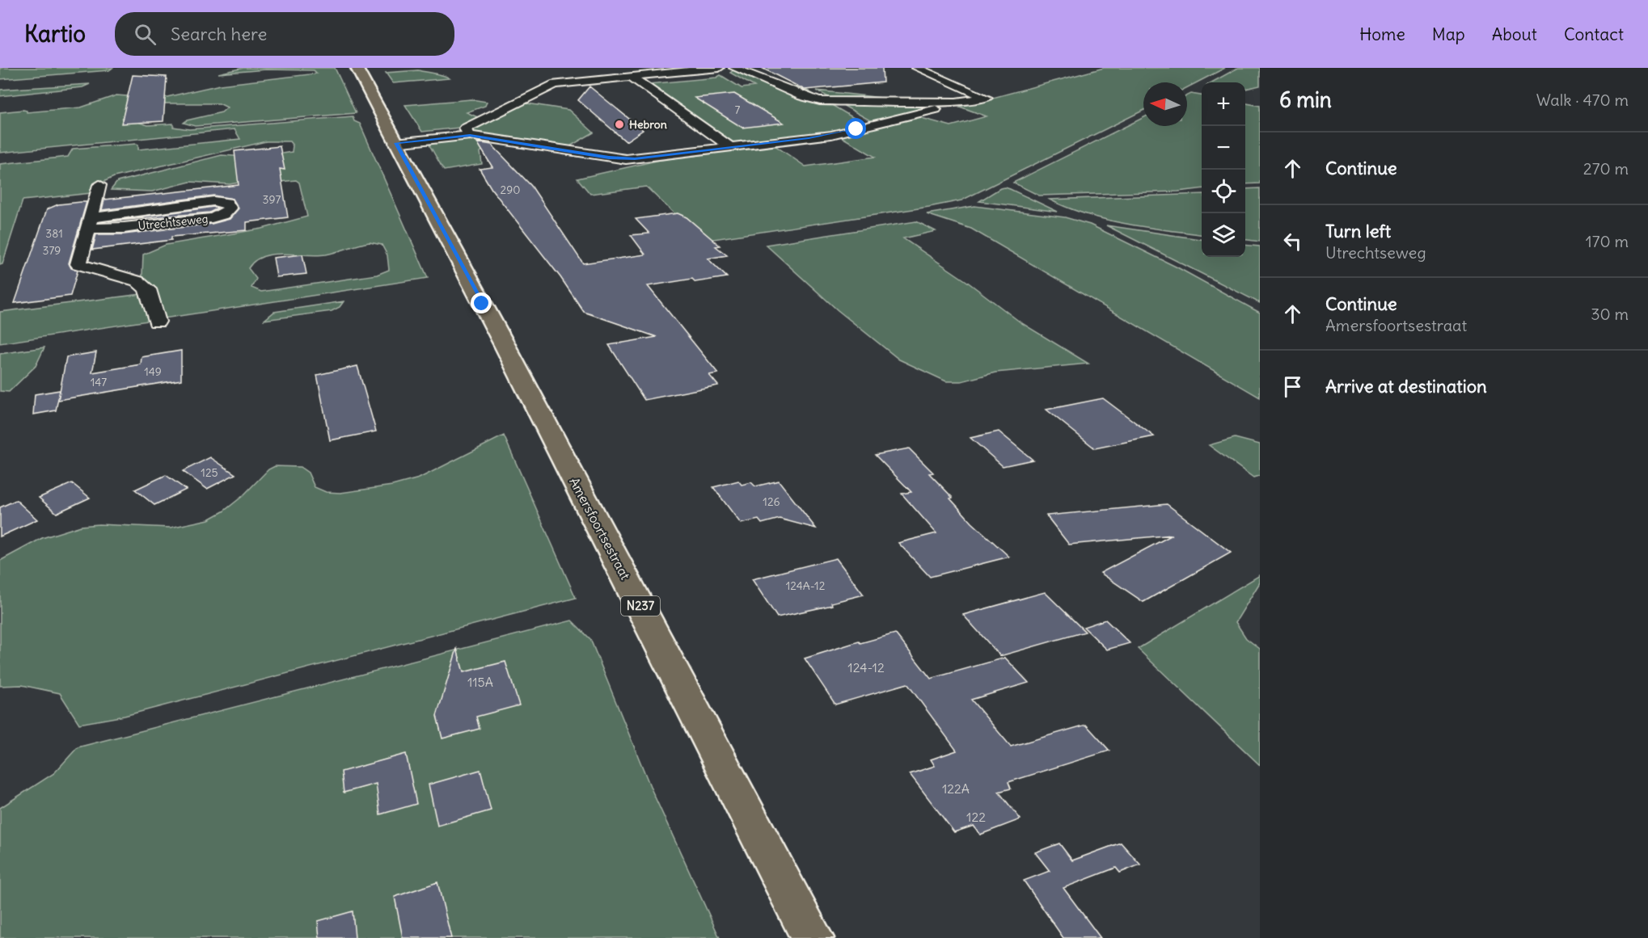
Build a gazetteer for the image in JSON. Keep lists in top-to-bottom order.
{
  "streets": {
    "main road": ["Amersfoortsestraat", "N237"],
    "street": ["Utrechtseweg"]
  },
  "crossings": [
    ["Amersfoortsestraat", "N237"]
  ],
  "places": ["Hebron"],
  "house_numbers": [
    "7",
    "290",
    "397",
    "381",
    "379",
    "149",
    "147",
    "125",
    "126",
    "124A-12",
    "124-12",
    "115A",
    "122A",
    "122"
  ],
  "north": "left",
  "page": {
    "header": "Kartio",
    "search": "Search here",
    "nav": [
      "Home",
      "Map",
      "About",
      "Contact"
    ],
    "heading": ["6 min", "Walk · 470 m"],
    "map_buttons": ["+", "−"],
    "list": [
      ["Continue", "270 m"],
      ["Turn left", "Utrechtseweg", "170 m"],
      ["Continue", "Amersfoortsestraat", "30 m"],
      "Arrive at destination"
    ]
  }
}
